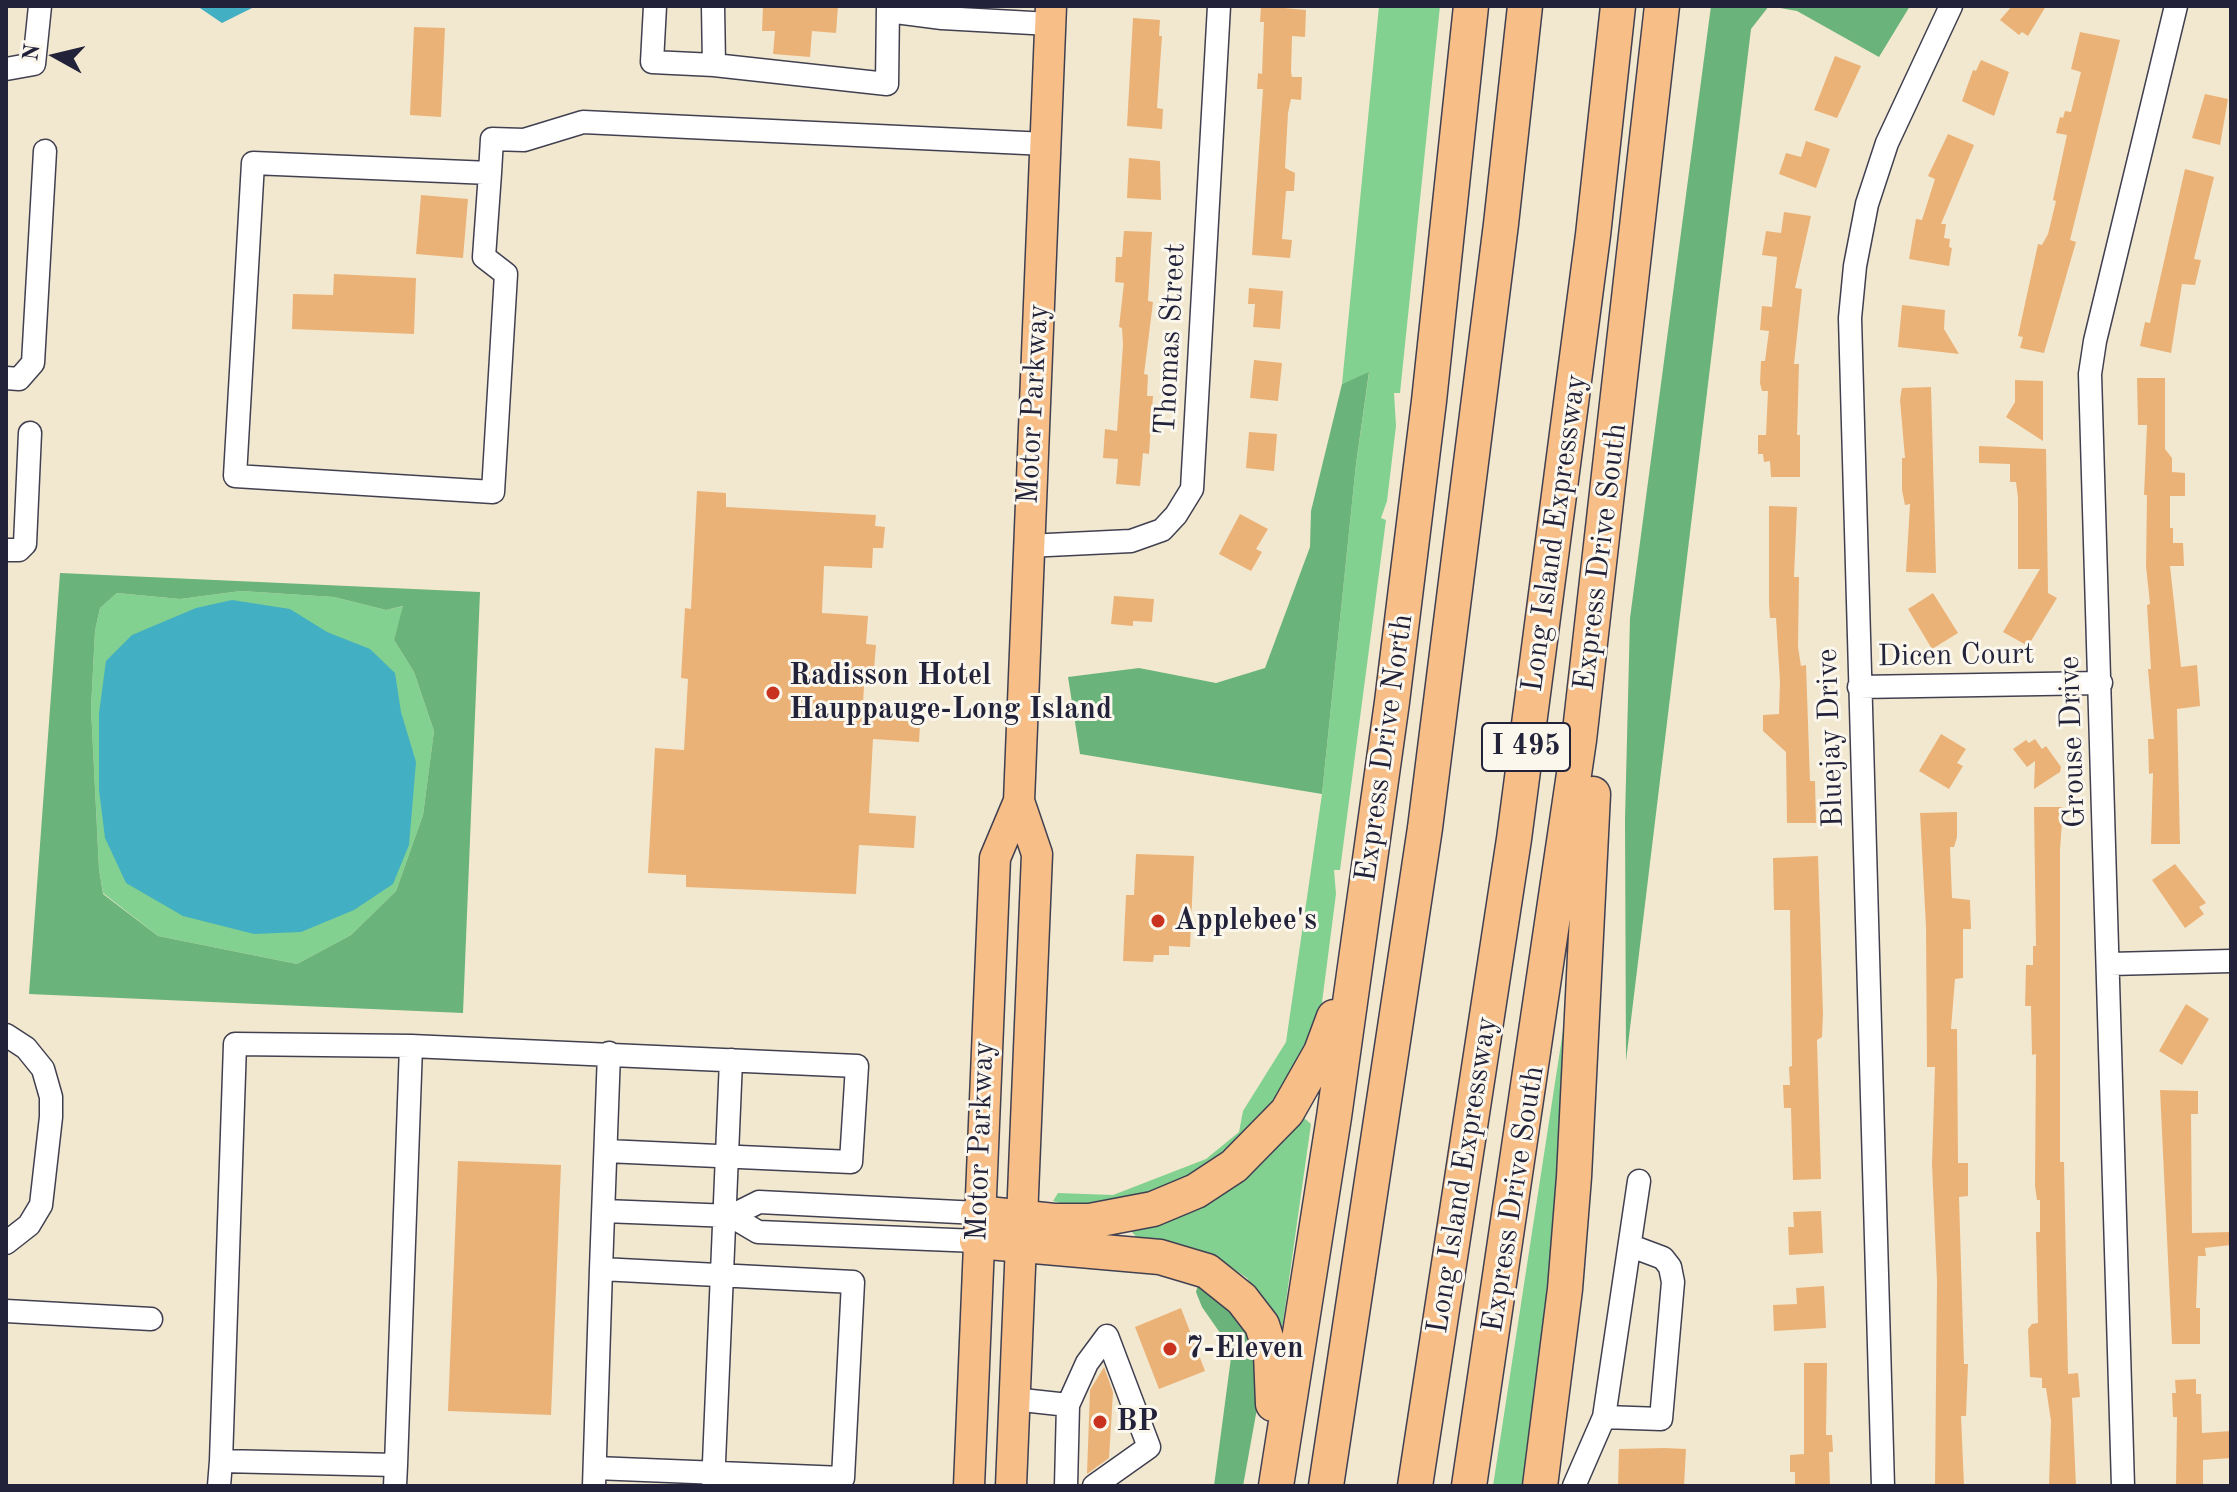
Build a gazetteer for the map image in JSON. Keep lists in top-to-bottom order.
{
  "streets": {
    "highway": [
      "Long Island Expressway",
      "Express Drive South",
      "I 495",
      "Express Drive North"
    ],
    "main road": ["Motor Parkway"],
    "street": [
      "Thomas Street",
      "Dicen Court",
      "Bluejay Drive",
      "Grouse Drive"
    ]
  },
  "crossings": [
    ["Thomas Street", "Motor Parkway"],
    ["Dicen Court", "Bluejay Drive"],
    ["Dicen Court", "Grouse Drive"]
  ],
  "places": [
    "Radisson Hotel Hauppauge-Long Island",
    "Applebee's",
    "7-Eleven",
    "BP"
  ],
  "north": "left"
}
